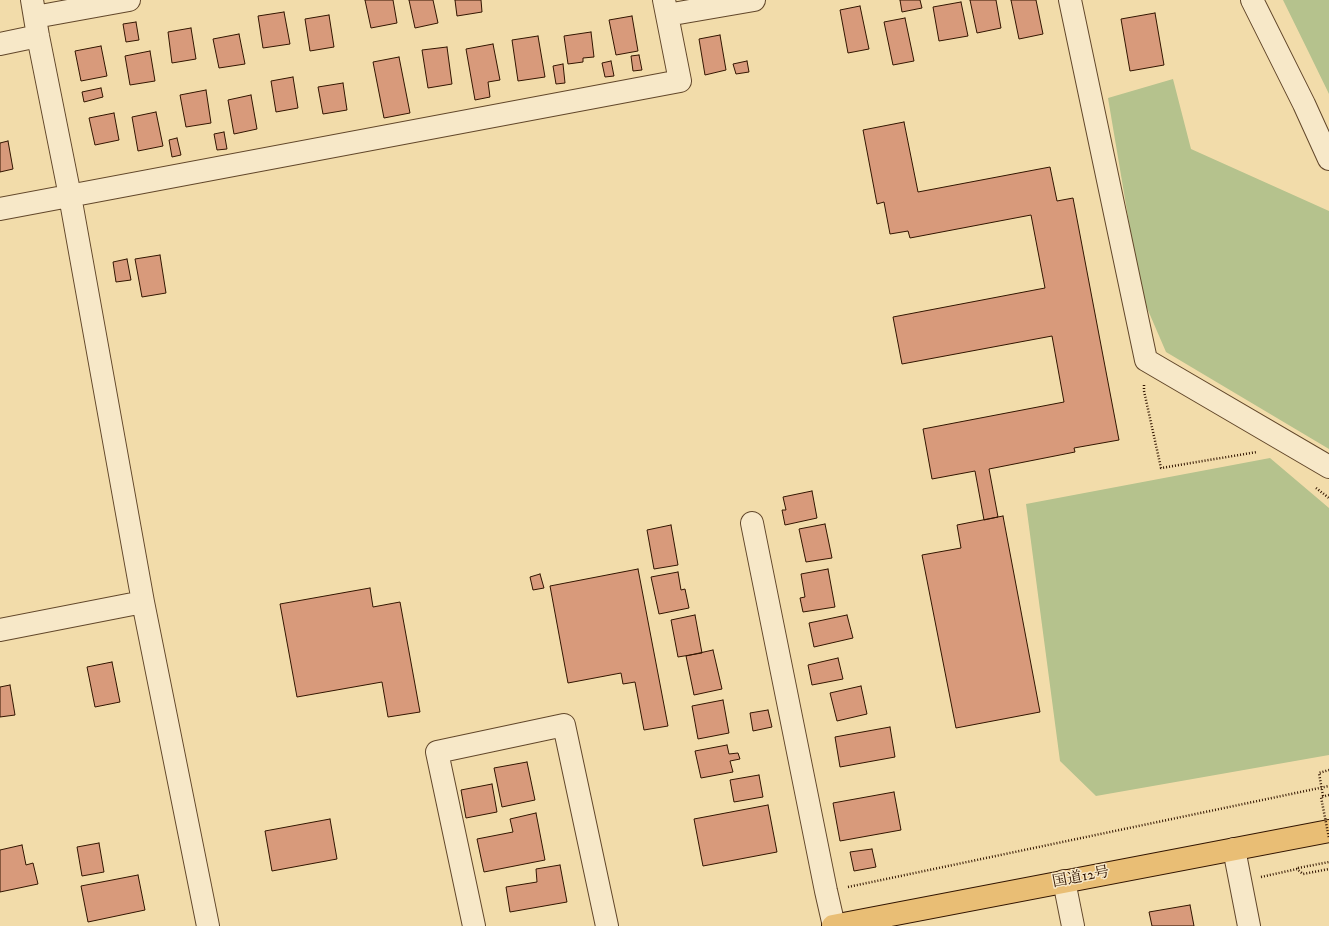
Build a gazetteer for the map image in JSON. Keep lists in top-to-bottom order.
{
  "streets": {
    "highway": ["国道12号"]
  }
}
